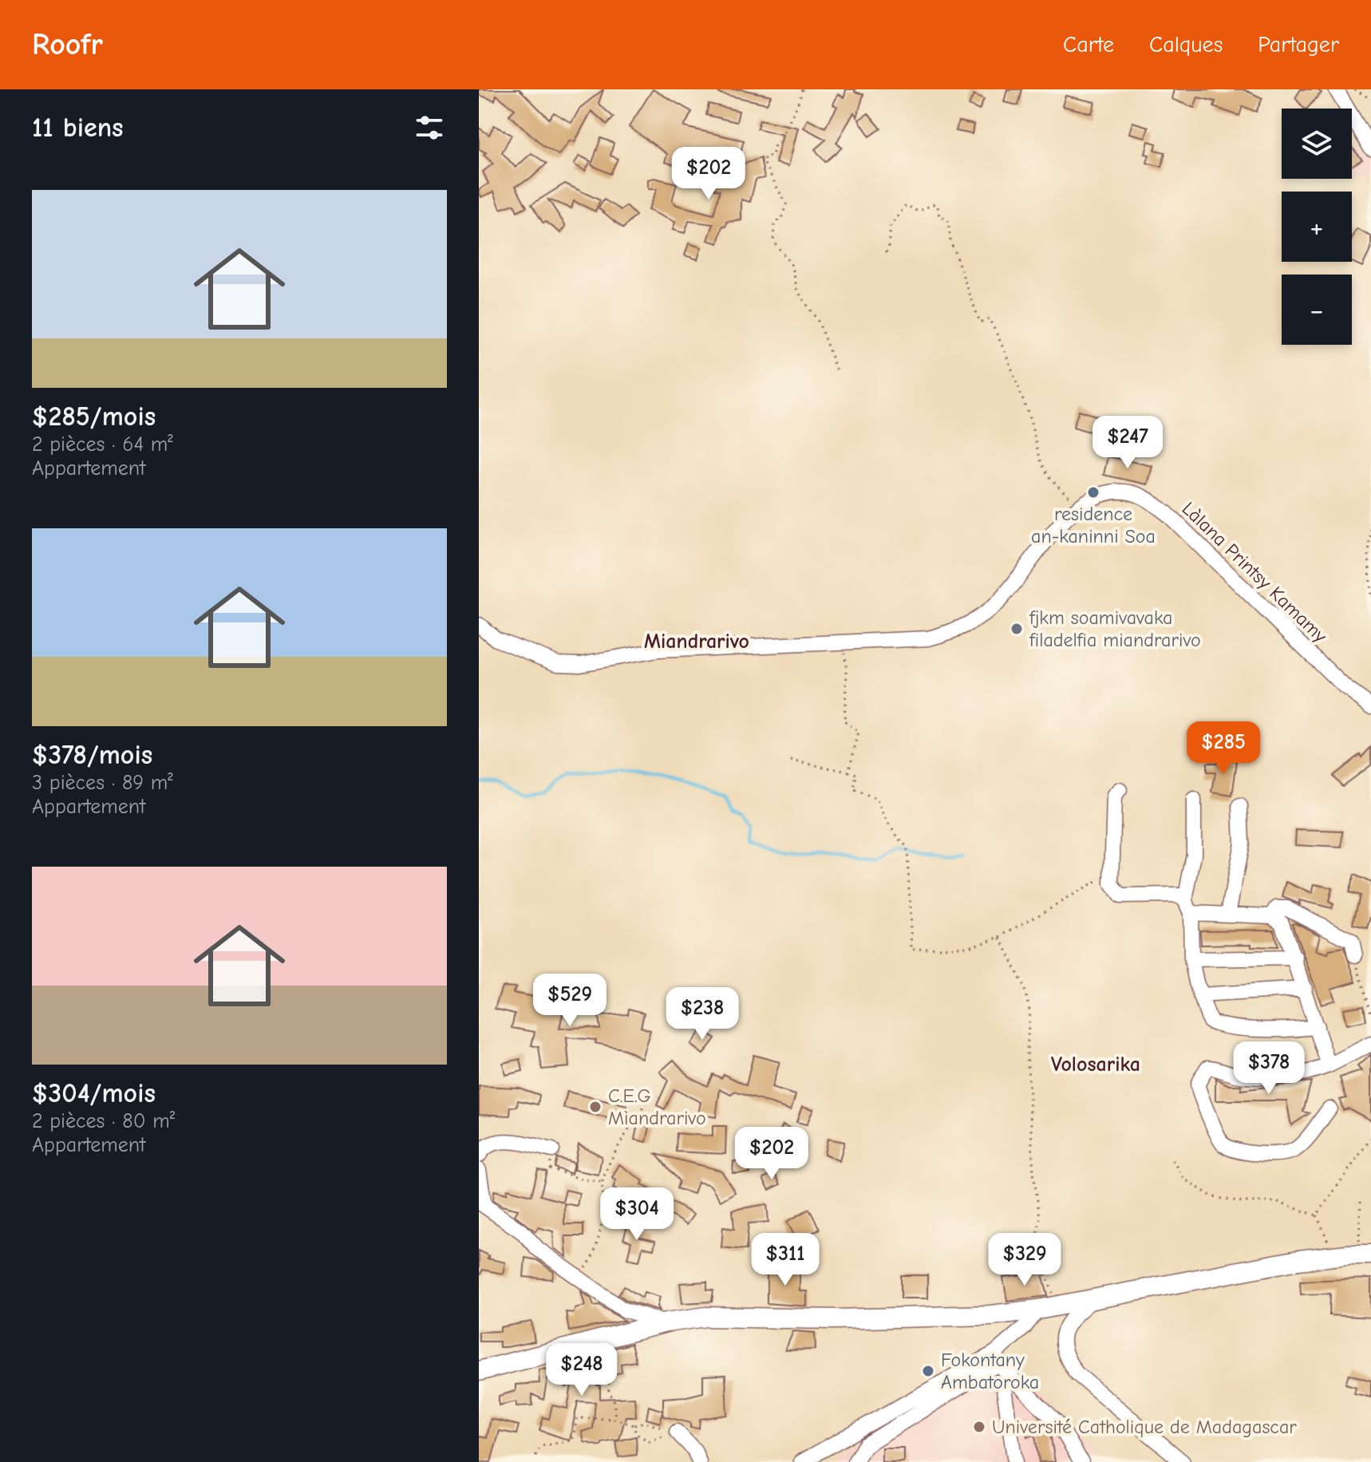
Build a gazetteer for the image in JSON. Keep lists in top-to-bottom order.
{
  "streets": {
    "street": ["Làlana Printsy Kamamy"]
  },
  "districts": ["Miandrarivo", "Volosarika"],
  "places": [
    "residence an-kaninni Soa",
    "fjkm soamivavaka filadelfia miandrarivo",
    "C.E.G Miandrarivo",
    "Fokontany Ambatoroka",
    "Université Catholique de Madagascar"
  ],
  "page": {
    "header": "Roofr",
    "nav": ["Carte", "Calques", "Partager"],
    "heading": "11 biens",
    "map_buttons": ["+", "−"],
    "price": [
      "$202",
      "$247",
      "$285",
      "$529",
      "$238",
      "$378",
      "$202",
      "$304",
      "$311",
      "$329",
      "$248"
    ],
    "list": [
      {
        "name": "$285/mois",
        "note": "2 pièces · 64 m² · Appartement"
      },
      {
        "name": "$378/mois",
        "note": "3 pièces · 89 m² · Appartement"
      },
      {
        "name": "$304/mois",
        "note": "2 pièces · 80 m² · Appartement"
      }
    ]
  }
}
